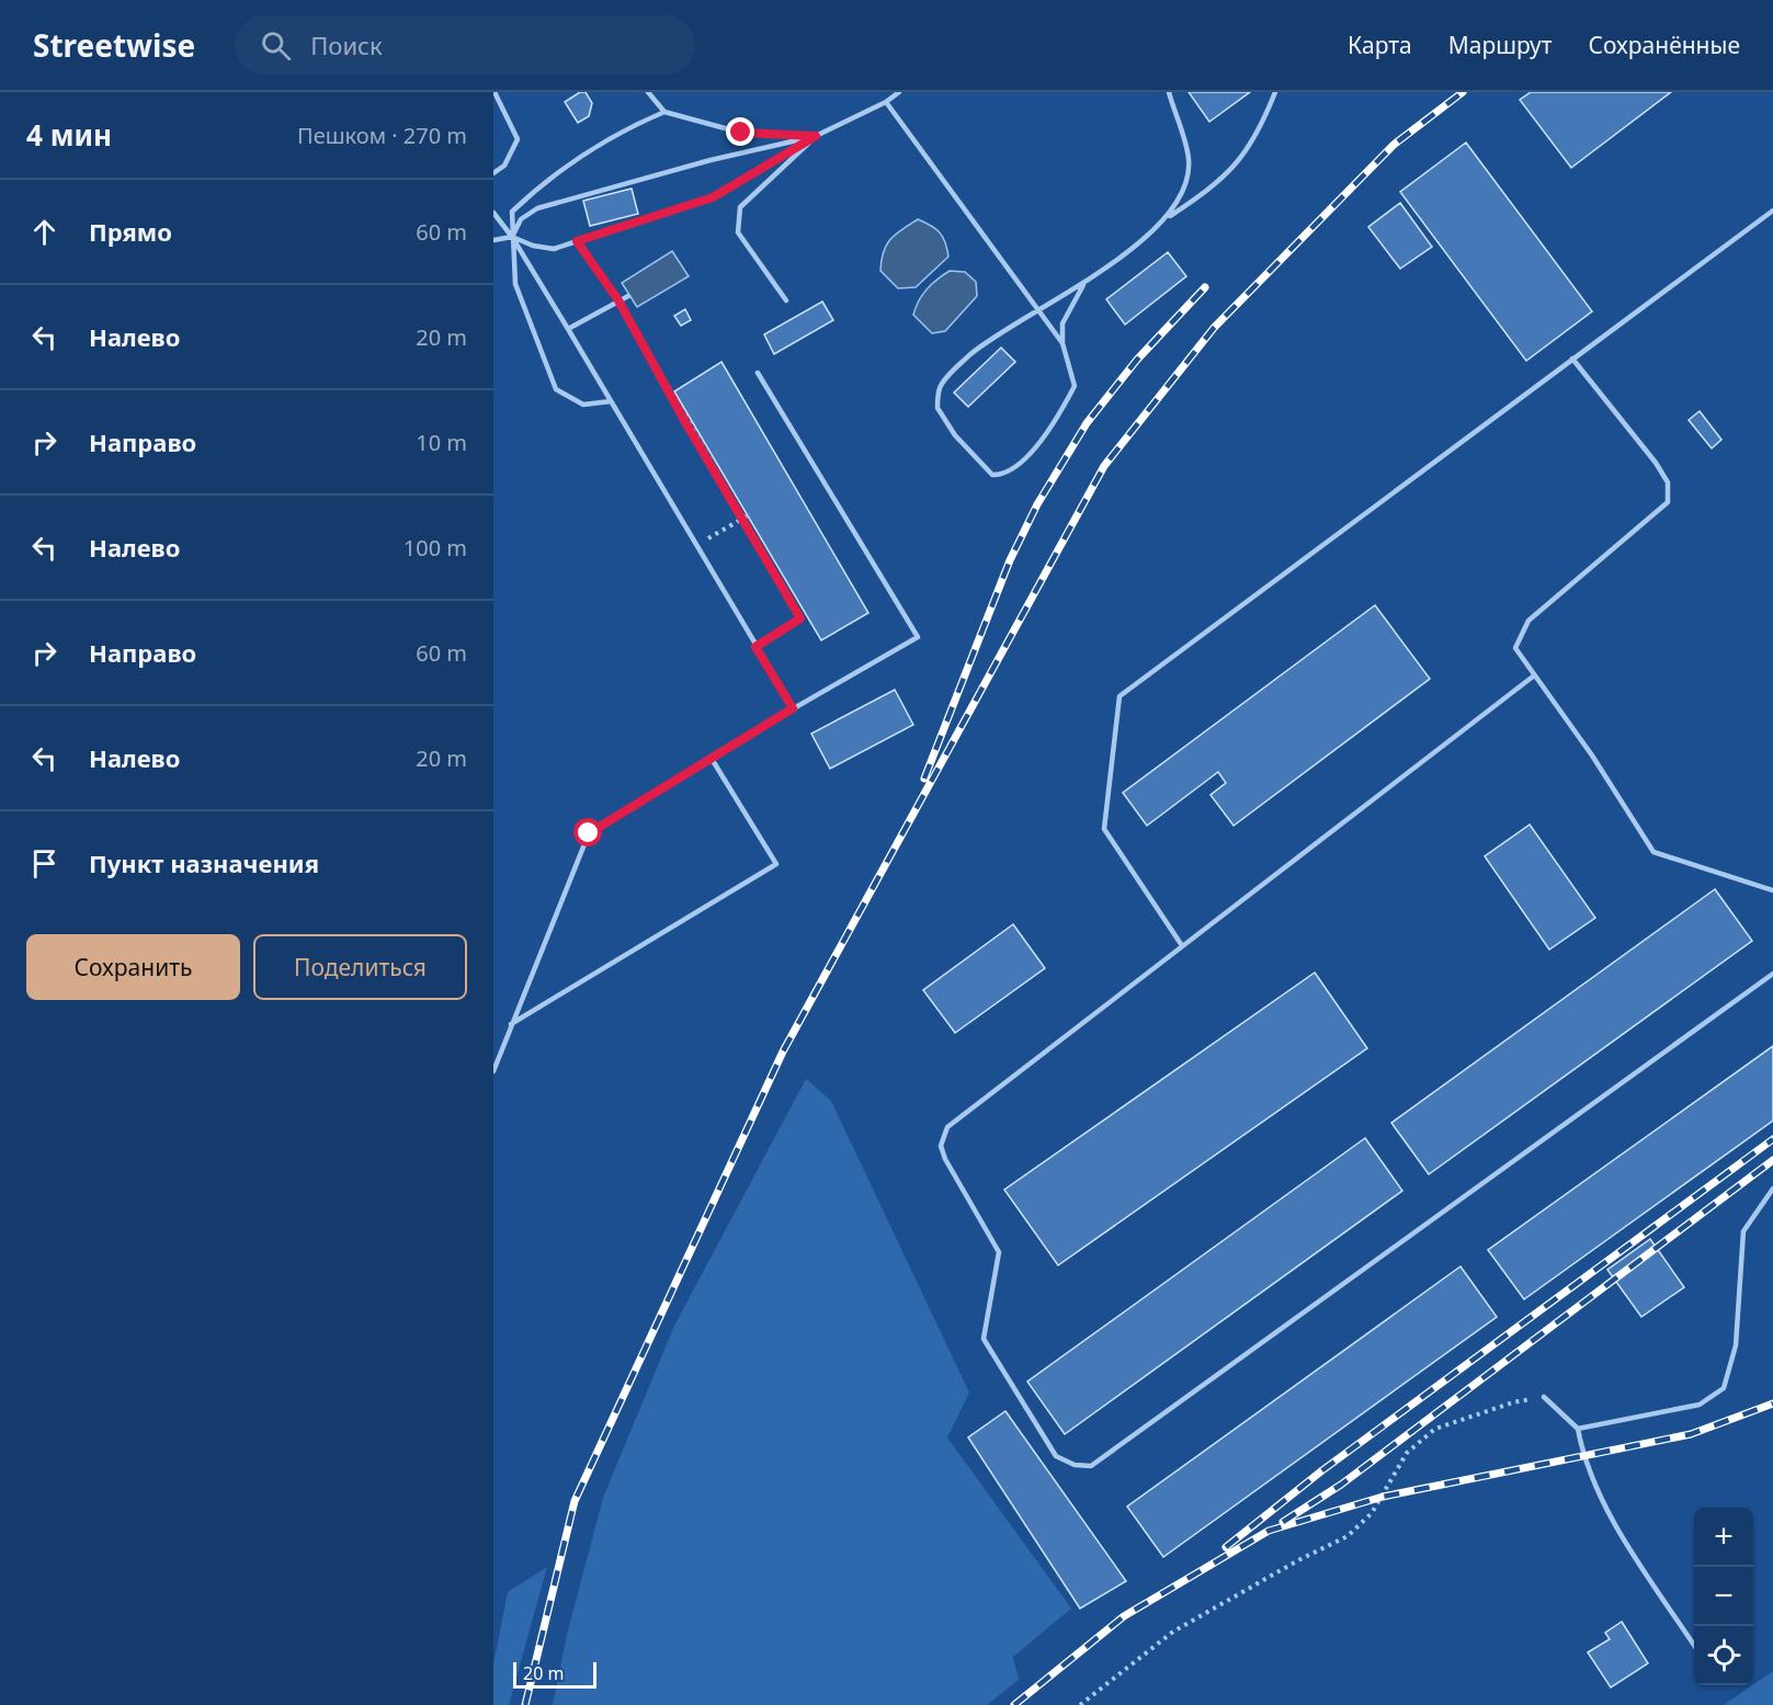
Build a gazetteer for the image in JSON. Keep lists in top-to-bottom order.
{
  "scale_bar": "20 m",
  "page": {
    "header": "Streetwise",
    "search": "Поиск",
    "nav": ["Карта", "Маршрут", "Сохранённые"],
    "heading": ["4 мин", "Пешком · 270 m"],
    "list": [
      ["Прямо", "60 m"],
      ["Налево", "20 m"],
      ["Направо", "10 m"],
      ["Налево", "100 m"],
      ["Направо", "60 m"],
      ["Налево", "20 m"],
      "Пункт назначения"
    ],
    "buttons": ["Сохранить", "Поделиться"],
    "map_buttons": ["+", "−"],
    "scale": "20 m"
  }
}
